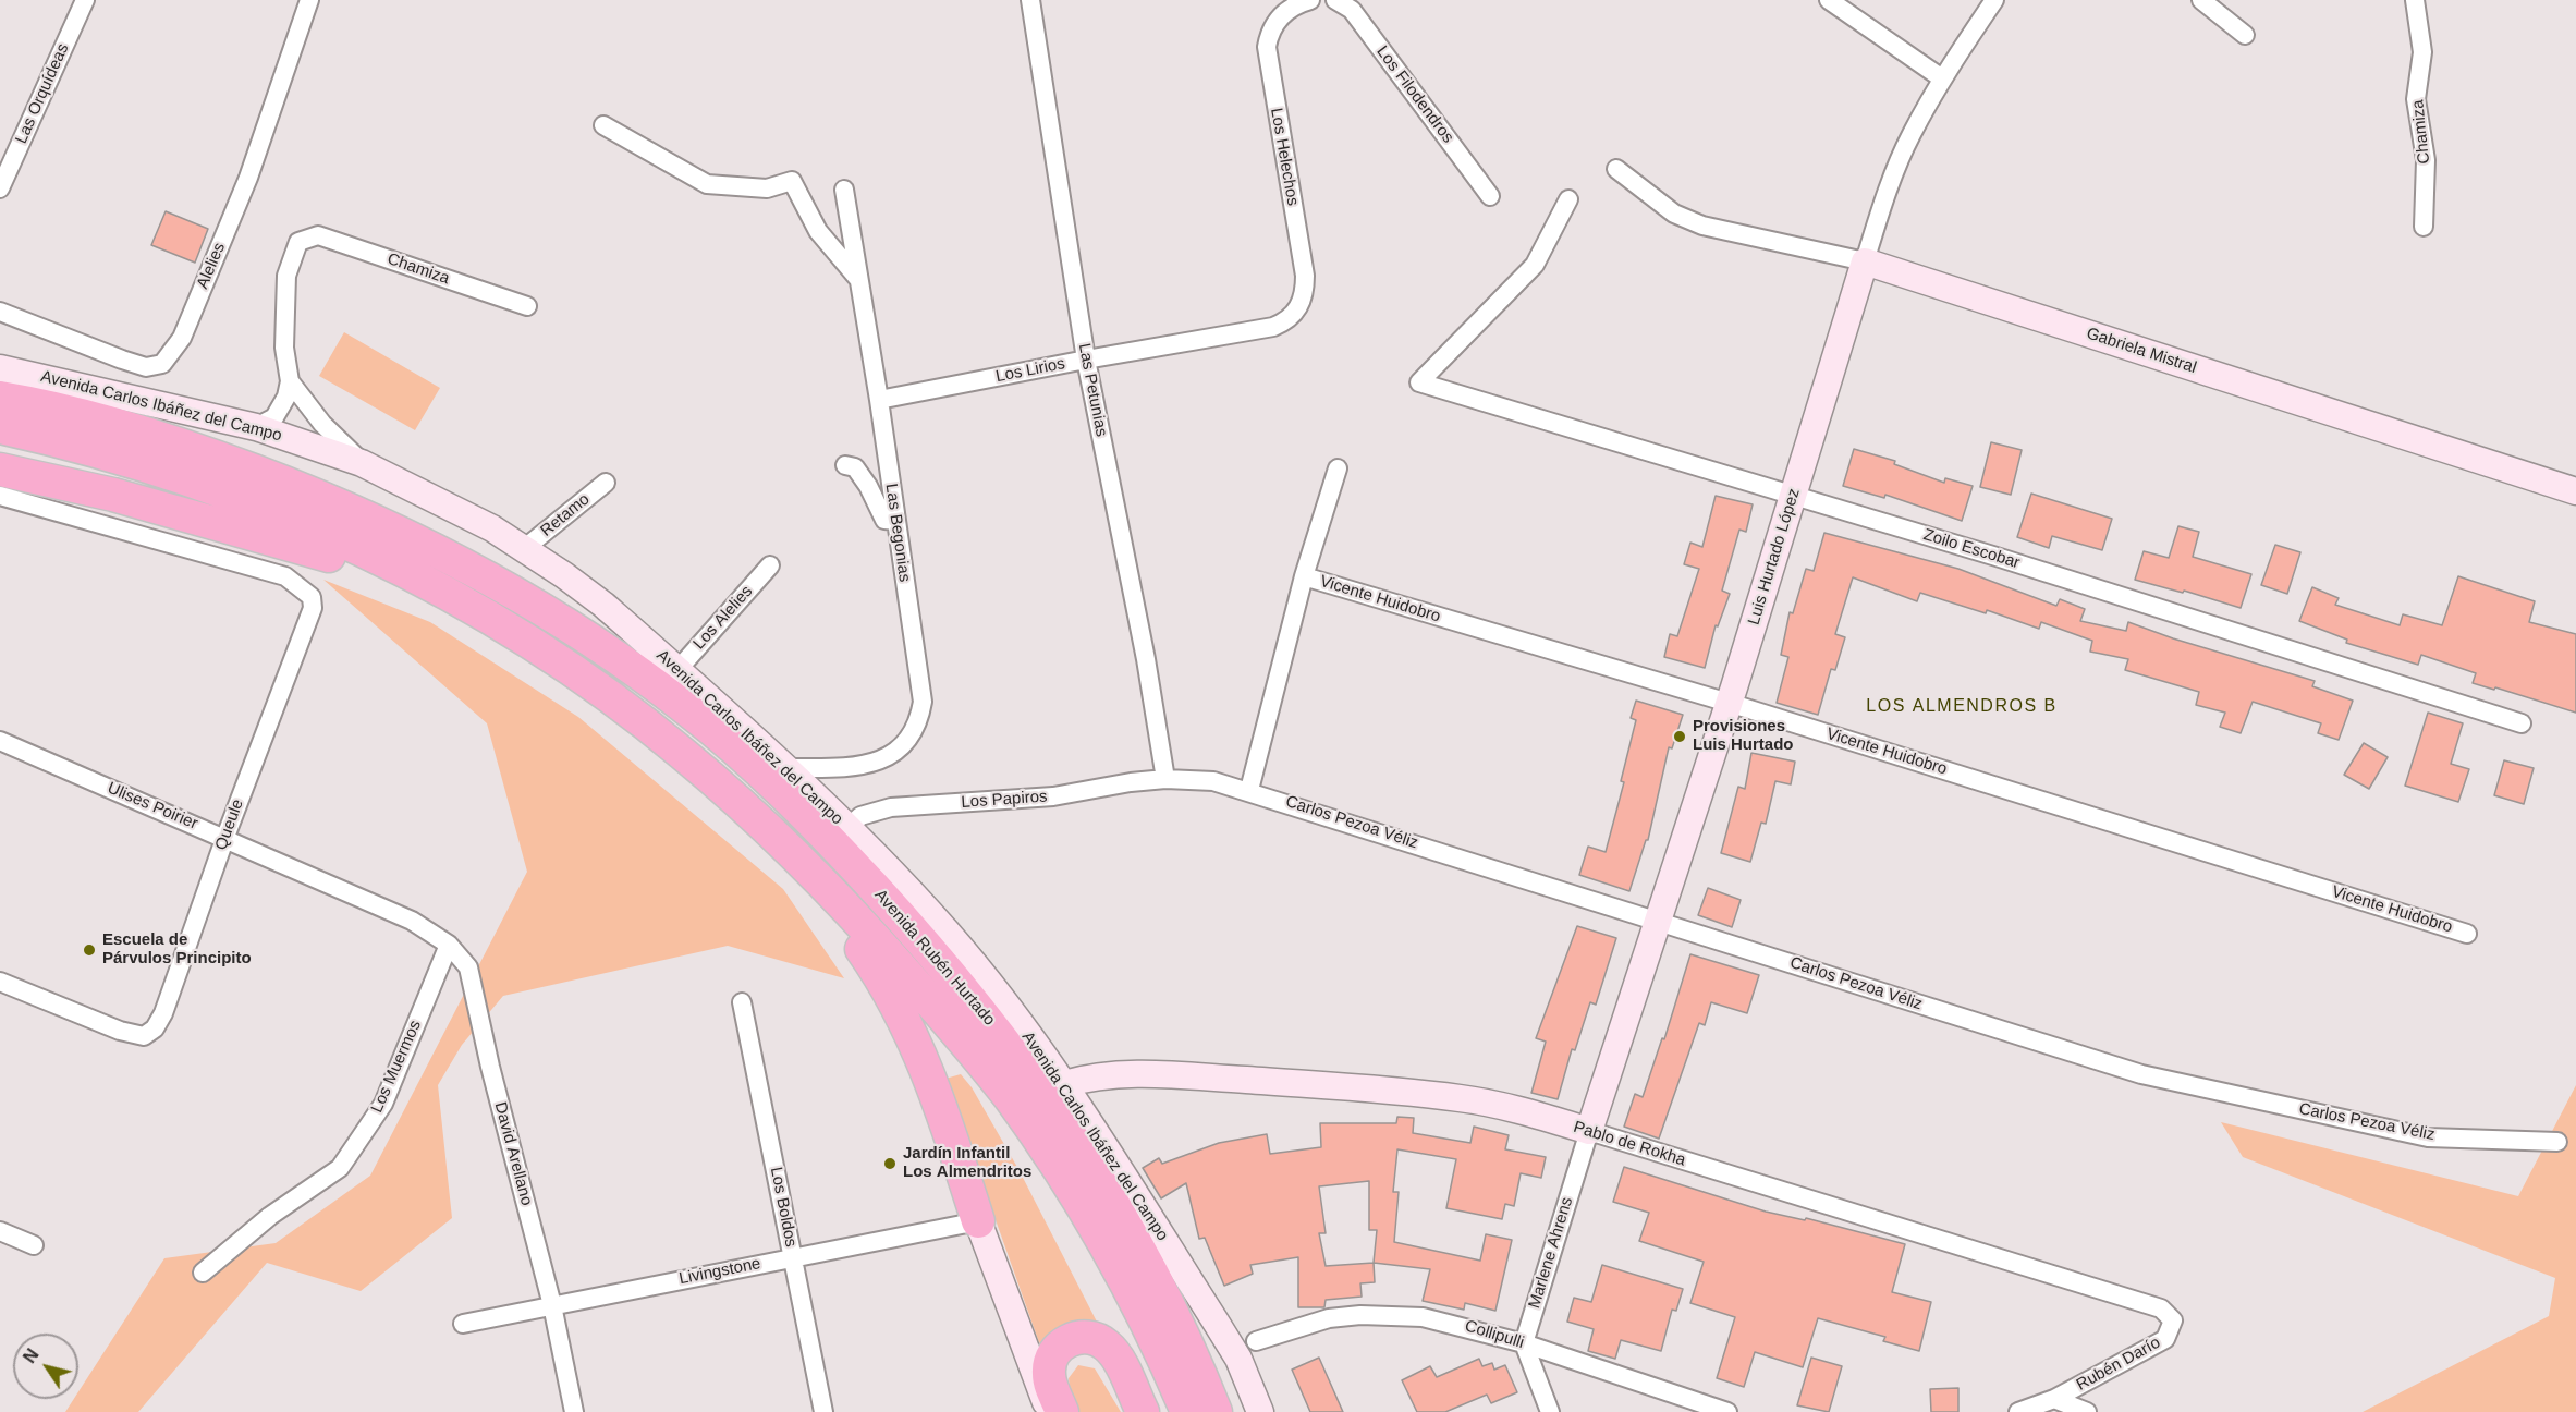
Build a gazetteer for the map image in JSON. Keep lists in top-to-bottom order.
{
  "streets": {
    "highway": ["Avenida Carlos Ibáñez del Campo", "Avenida Rubén Hurtado"],
    "street": [
      "Las Orquídeas",
      "Los Filodendros",
      "Chamiza",
      "Los Helechos",
      "Alelies",
      "Gabriela Mistral",
      "Los Lirios",
      "Las Petunias",
      "Retamo",
      "Las Begonias",
      "Zoilo Escobar",
      "Luis Hurtado López",
      "Vicente Huidobro",
      "Los Alelies",
      "Los Papiros",
      "Ulises Poirier",
      "Carlos Pezoa Véliz",
      "Queule",
      "Los Muermos",
      "Pablo de Rokha",
      "David Arellano",
      "Los Boldos",
      "Marlene Ahrens",
      "Livingstone",
      "Collipulli",
      "Rubén Darío"
    ]
  },
  "crossings": [
    ["Los Helechos", "Los Lirios"],
    ["Gabriela Mistral", "Luis Hurtado López"],
    ["Los Lirios", "Las Petunias"],
    ["Los Lirios", "Las Begonias"],
    ["Las Petunias", "Los Papiros"],
    ["Las Petunias", "Carlos Pezoa Véliz"],
    ["Avenida Carlos Ibáñez del Campo", "Retamo"],
    ["Avenida Carlos Ibáñez del Campo", "Las Begonias"],
    ["Avenida Carlos Ibáñez del Campo", "Los Alelies"],
    ["Avenida Carlos Ibáñez del Campo", "Los Papiros"],
    ["Avenida Carlos Ibáñez del Campo", "Avenida Rubén Hurtado"],
    ["Avenida Carlos Ibáñez del Campo", "Pablo de Rokha"],
    ["Zoilo Escobar", "Luis Hurtado López"],
    ["Luis Hurtado López", "Vicente Huidobro"],
    ["Luis Hurtado López", "Carlos Pezoa Véliz"],
    ["Luis Hurtado López", "Pablo de Rokha"],
    ["Luis Hurtado López", "Marlene Ahrens"],
    ["Los Papiros", "Carlos Pezoa Véliz"],
    ["Ulises Poirier", "Queule"],
    ["Ulises Poirier", "David Arellano"],
    ["Los Muermos", "David Arellano"],
    ["Pablo de Rokha", "Marlene Ahrens"],
    ["Pablo de Rokha", "Rubén Darío"],
    ["David Arellano", "Livingstone"],
    ["Los Boldos", "Livingstone"],
    ["Marlene Ahrens", "Collipulli"]
  ],
  "districts": ["LOS ALMENDROS B"],
  "places": ["Provisiones Luis Hurtado", "Escuela de Párvulos Principito", "Jardín Infantil Los Almendritos"],
  "north": "top left"
}
